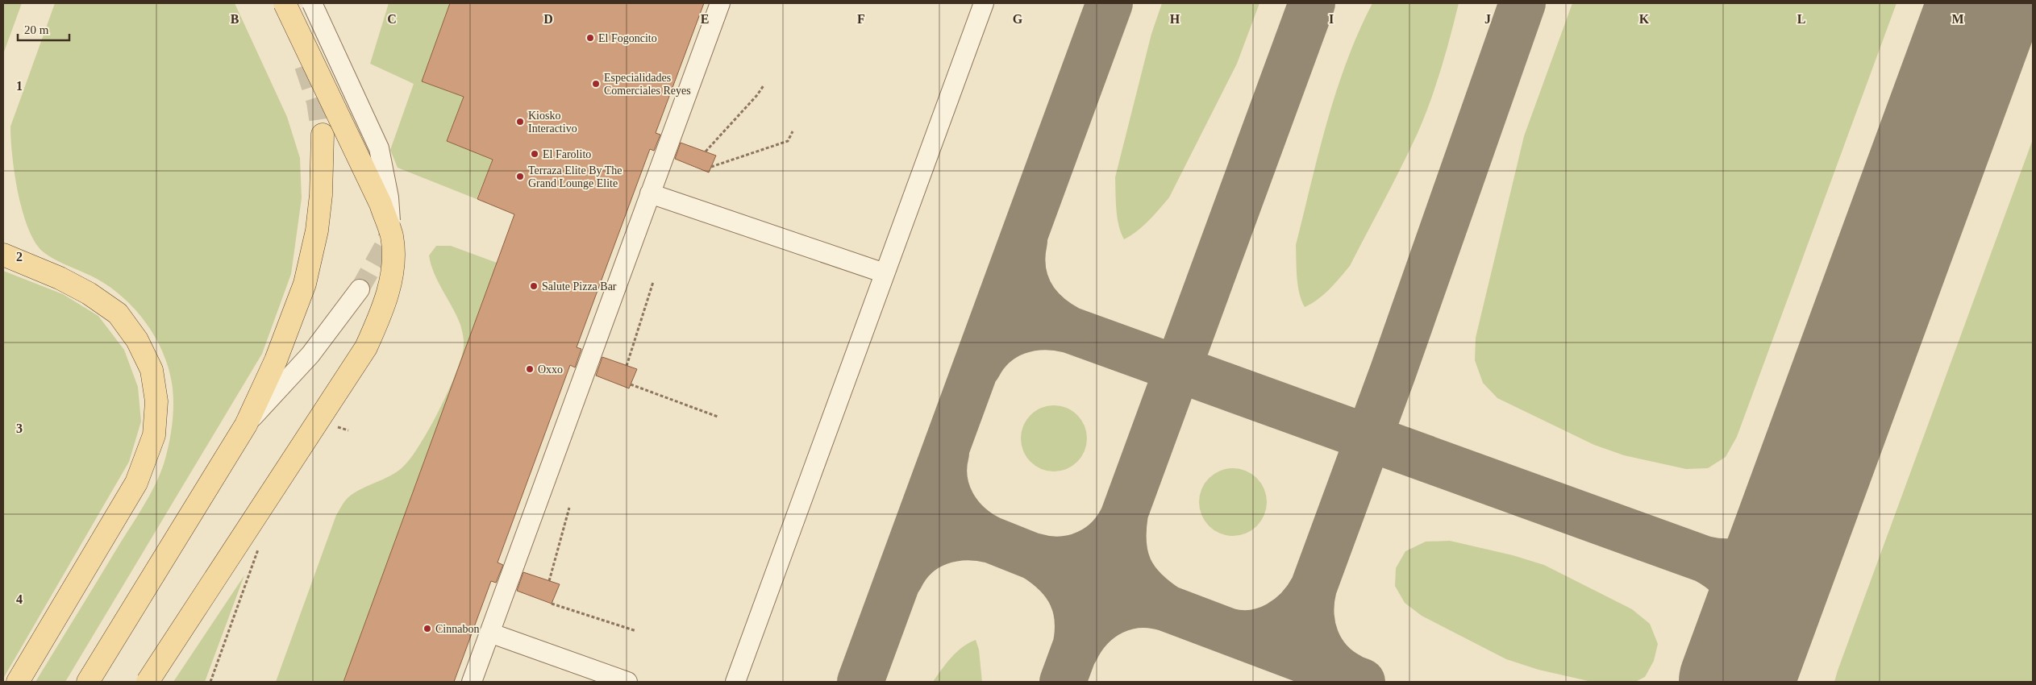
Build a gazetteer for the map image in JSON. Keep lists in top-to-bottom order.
{
  "places": [
    "El Fogoncito",
    "Especialidades Comerciales Reyes",
    "Kiosko Interactivo",
    "El Farolito",
    "Terraza Elite By The Grand Lounge Elite",
    "Salute Pizza Bar",
    "Oxxo",
    "Cinnabon"
  ],
  "scale_bar": "20 m",
  "grid": {
    "columns": [
      "B",
      "C",
      "D",
      "E",
      "F",
      "G",
      "H",
      "I",
      "J",
      "K",
      "L",
      "M"
    ],
    "rows": [
      "1",
      "2",
      "3",
      "4"
    ]
  }
}
